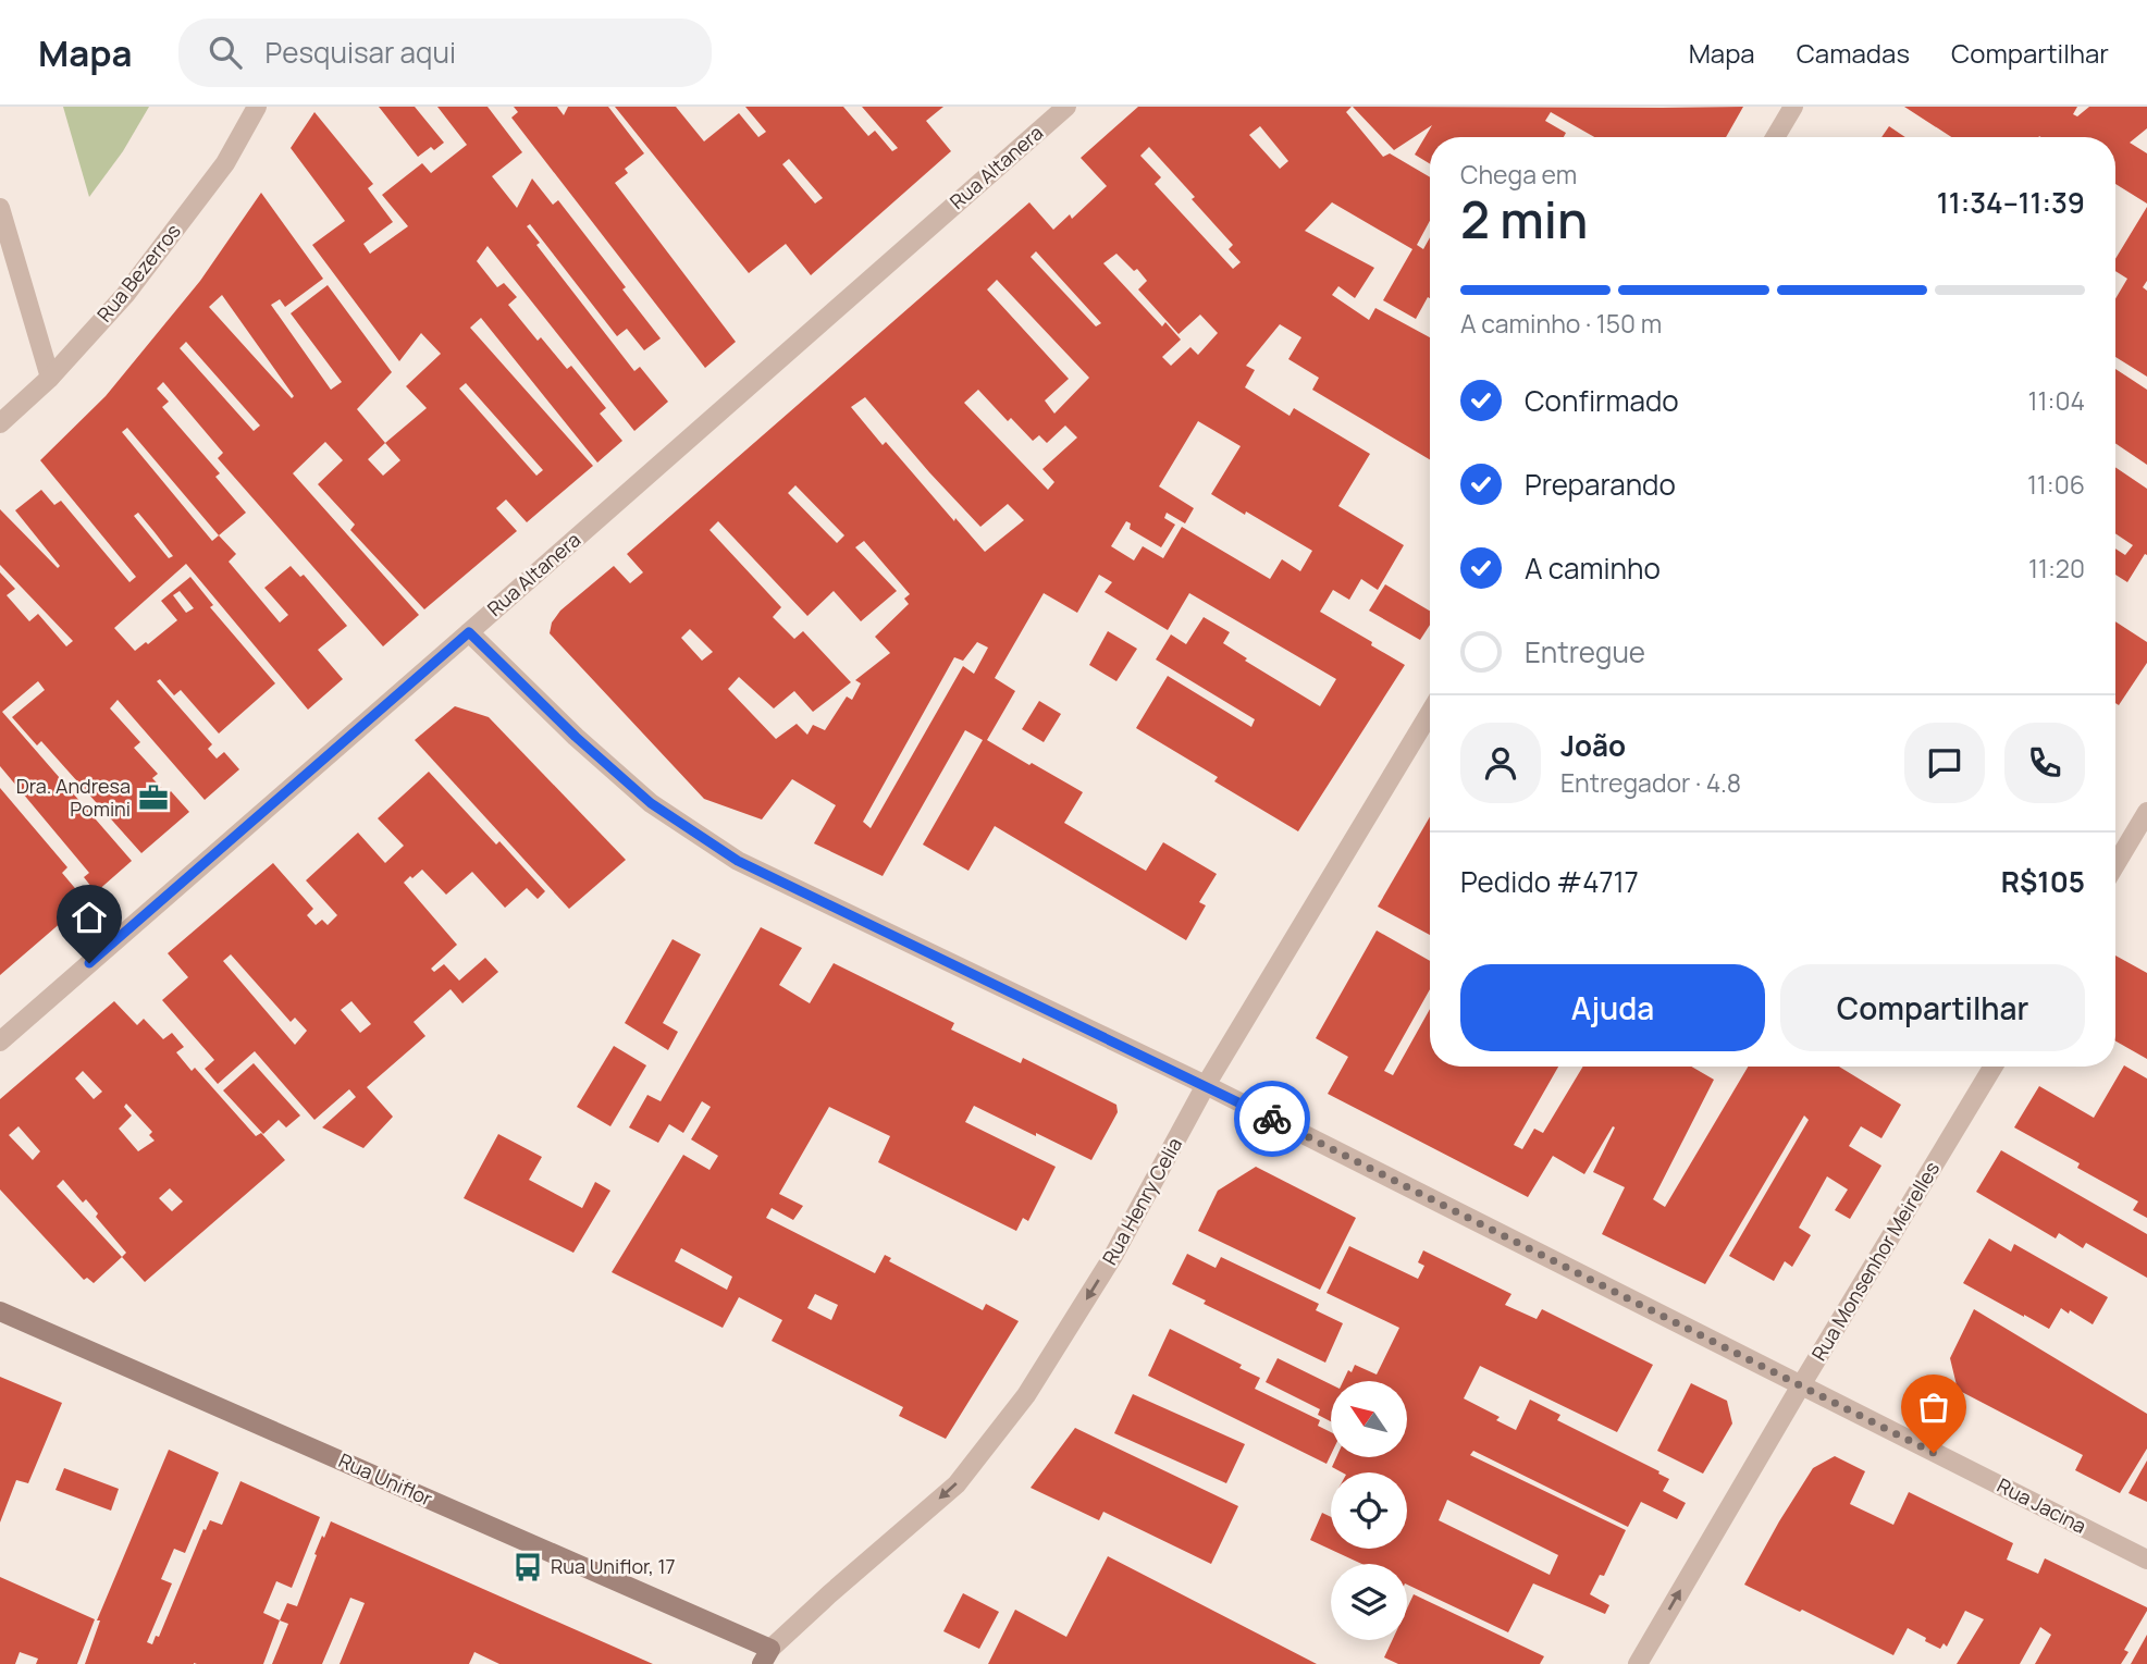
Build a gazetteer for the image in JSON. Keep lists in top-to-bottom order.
{
  "streets": {
    "main road": ["Rua Uniflor"],
    "street": [
      "Rua Altanera",
      "Rua Bezerros",
      "Rua Henry Celia",
      "Rua Monsenhor Meirelles",
      "Rua Jacina"
    ]
  },
  "crossings": [
    ["Rua Altanera", "Rua Jacina"],
    ["Rua Henry Celia", "Rua Uniflor"],
    ["Rua Henry Celia", "Rua Jacina"],
    ["Rua Monsenhor Meirelles", "Rua Jacina"]
  ],
  "one_way": ["Rua Henry Celia", "Rua Monsenhor Meirelles"],
  "places": {
    "office": ["Dra. Andresa Pomini"],
    "bus stop": ["Rua Uniflor, 17"]
  },
  "north": "top left",
  "page": {
    "header": "Mapa",
    "search": "Pesquisar aqui",
    "nav": ["Mapa", "Camadas", "Compartilhar"],
    "heading": ["2 min", "Chega em", "11:34–11:39"],
    "panel": [
      "João",
      "Entregador · 4.8",
      "Pedido #4717",
      "R$105"
    ],
    "bar": "A caminho · 150 m",
    "list": [
      ["Confirmado", "11:04"],
      ["Preparando", "11:06"],
      ["A caminho", "11:20"],
      "Entregue"
    ],
    "buttons": ["Ajuda", "Compartilhar"]
  }
}
